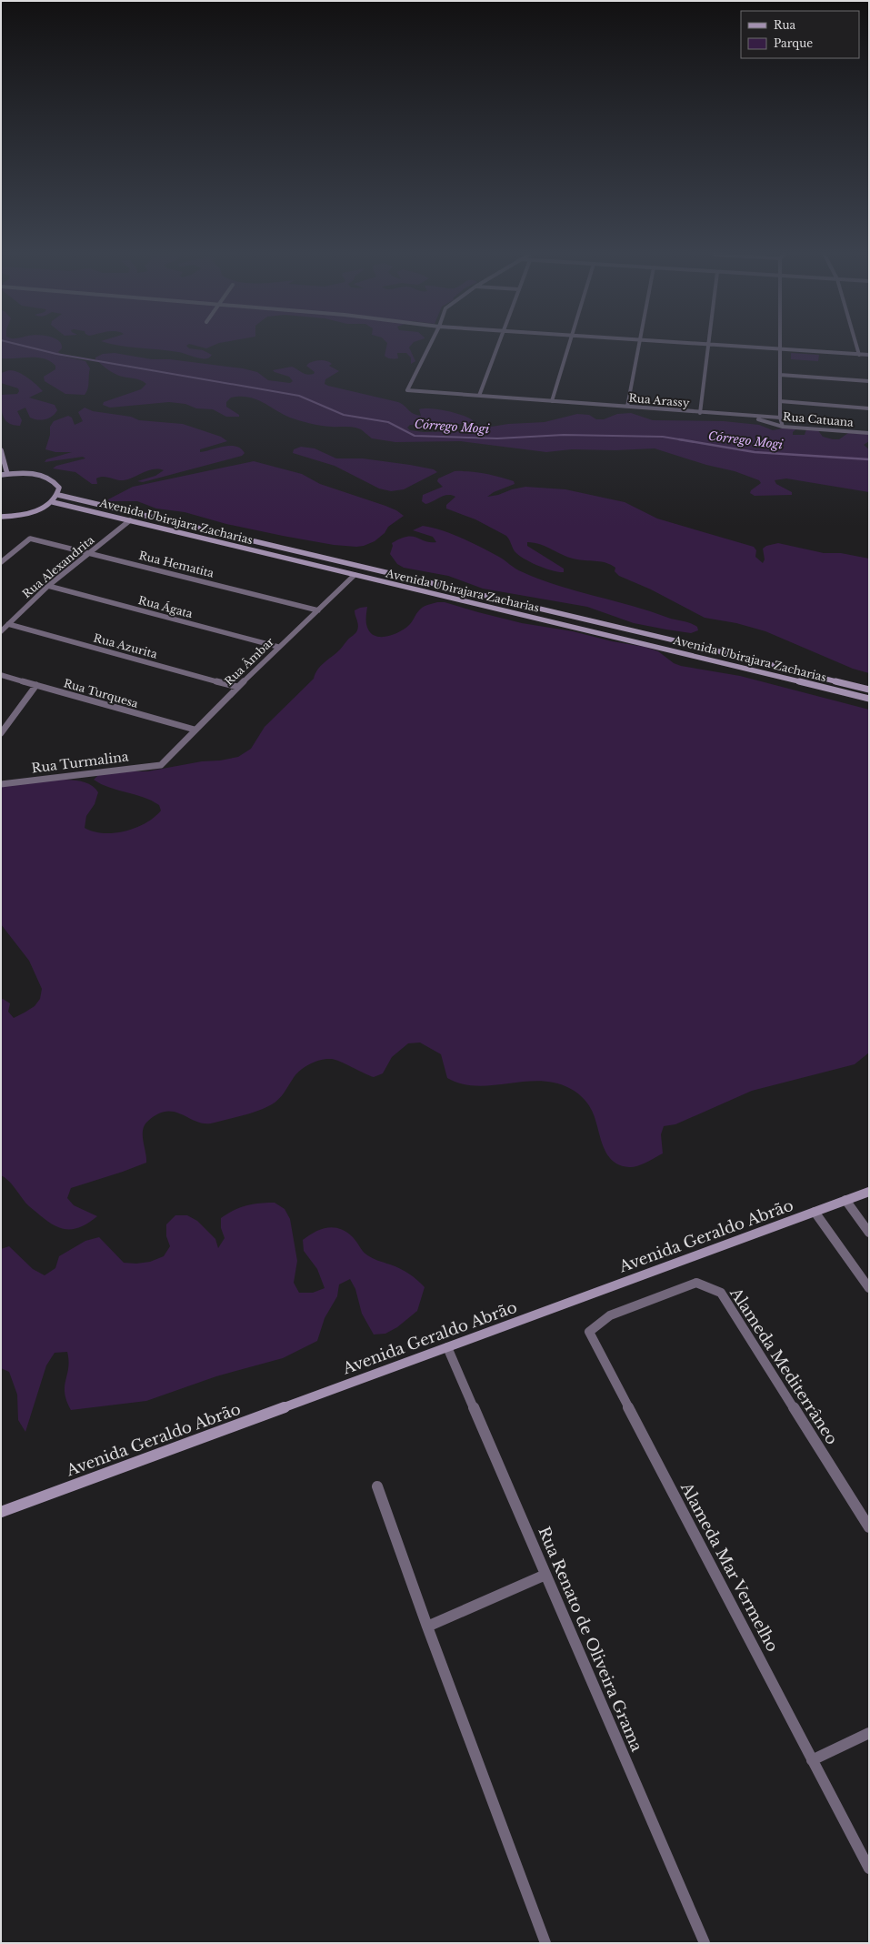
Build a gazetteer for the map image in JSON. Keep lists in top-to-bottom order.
{
  "streets": {
    "main road": ["Avenida Ubirajara Zacharias", "Avenida Geraldo Abrão"],
    "street": [
      "Rua Arassy",
      "Rua Catuana",
      "Rua Hematita",
      "Rua Alexandrita",
      "Rua Ágata",
      "Rua Azurita",
      "Rua Âmbar",
      "Rua Turquesa",
      "Rua Turmalina",
      "Alameda Mediterrâneo",
      "Alameda Mar Vermelho",
      "Rua Renato de Oliveira Grama"
    ]
  },
  "crossings": [
    ["Rua Arassy", "Rua Catuana"],
    ["Avenida Ubirajara Zacharias", "Rua Alexandrita"],
    ["Avenida Ubirajara Zacharias", "Rua Âmbar"],
    ["Rua Hematita", "Rua Alexandrita"],
    ["Rua Hematita", "Rua Âmbar"],
    ["Rua Alexandrita", "Rua Ágata"],
    ["Rua Alexandrita", "Rua Azurita"],
    ["Rua Ágata", "Rua Âmbar"],
    ["Rua Azurita", "Rua Âmbar"],
    ["Rua Âmbar", "Rua Turquesa"],
    ["Rua Âmbar", "Rua Turmalina"],
    ["Avenida Geraldo Abrão", "Rua Renato de Oliveira Grama"],
    ["Alameda Mediterrâneo", "Alameda Mar Vermelho"]
  ],
  "water": ["Córrego Mogi"],
  "legend": ["Rua", "Parque"]
}
